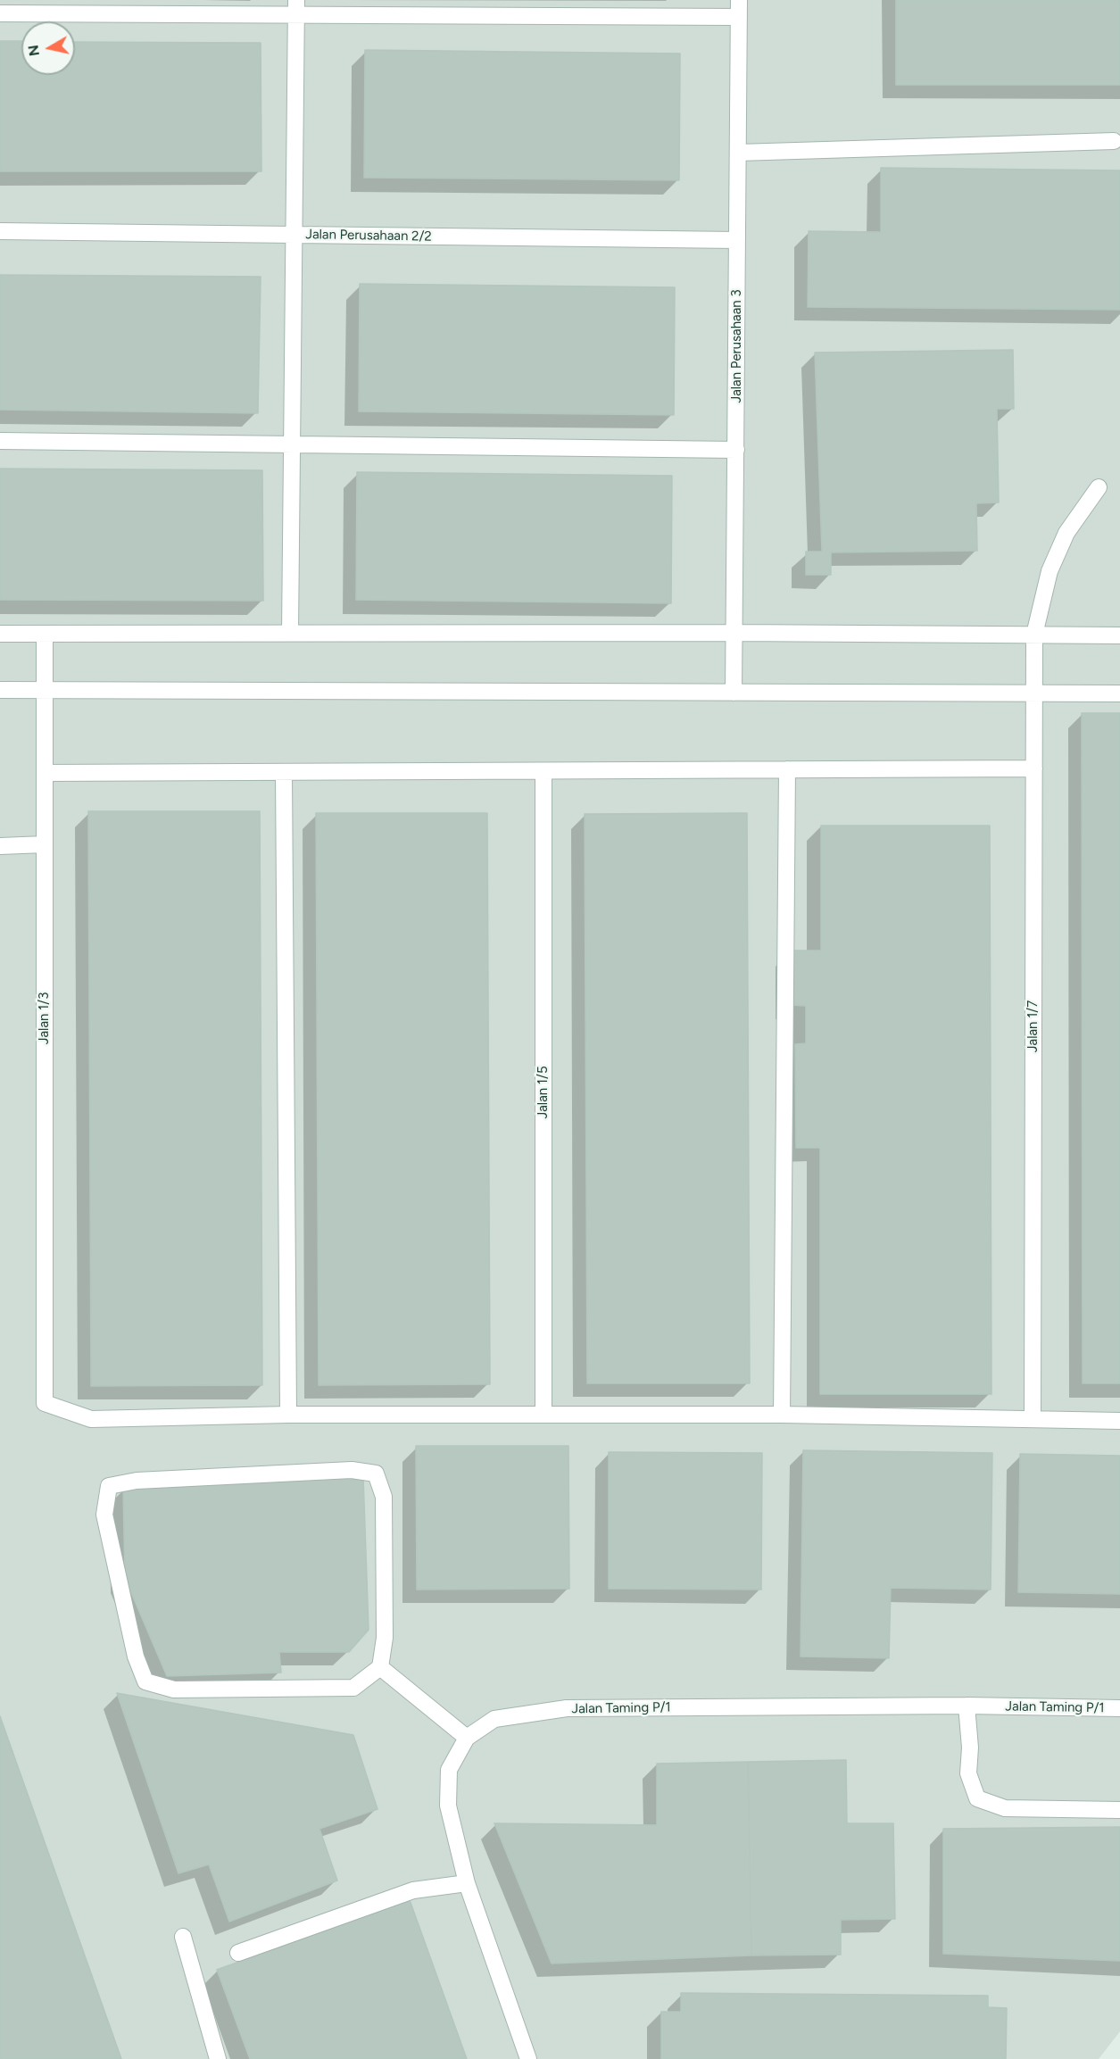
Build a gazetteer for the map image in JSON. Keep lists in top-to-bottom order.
{
  "streets": {
    "street": [
      "Jalan Perusahaan 2/2",
      "Jalan Perusahaan 3",
      "Jalan 1/3",
      "Jalan 1/7",
      "Jalan 1/5",
      "Jalan Taming P/1"
    ]
  },
  "crossings": [
    ["Jalan Perusahaan 2/2", "Jalan Perusahaan 3"]
  ],
  "north": "left"
}
